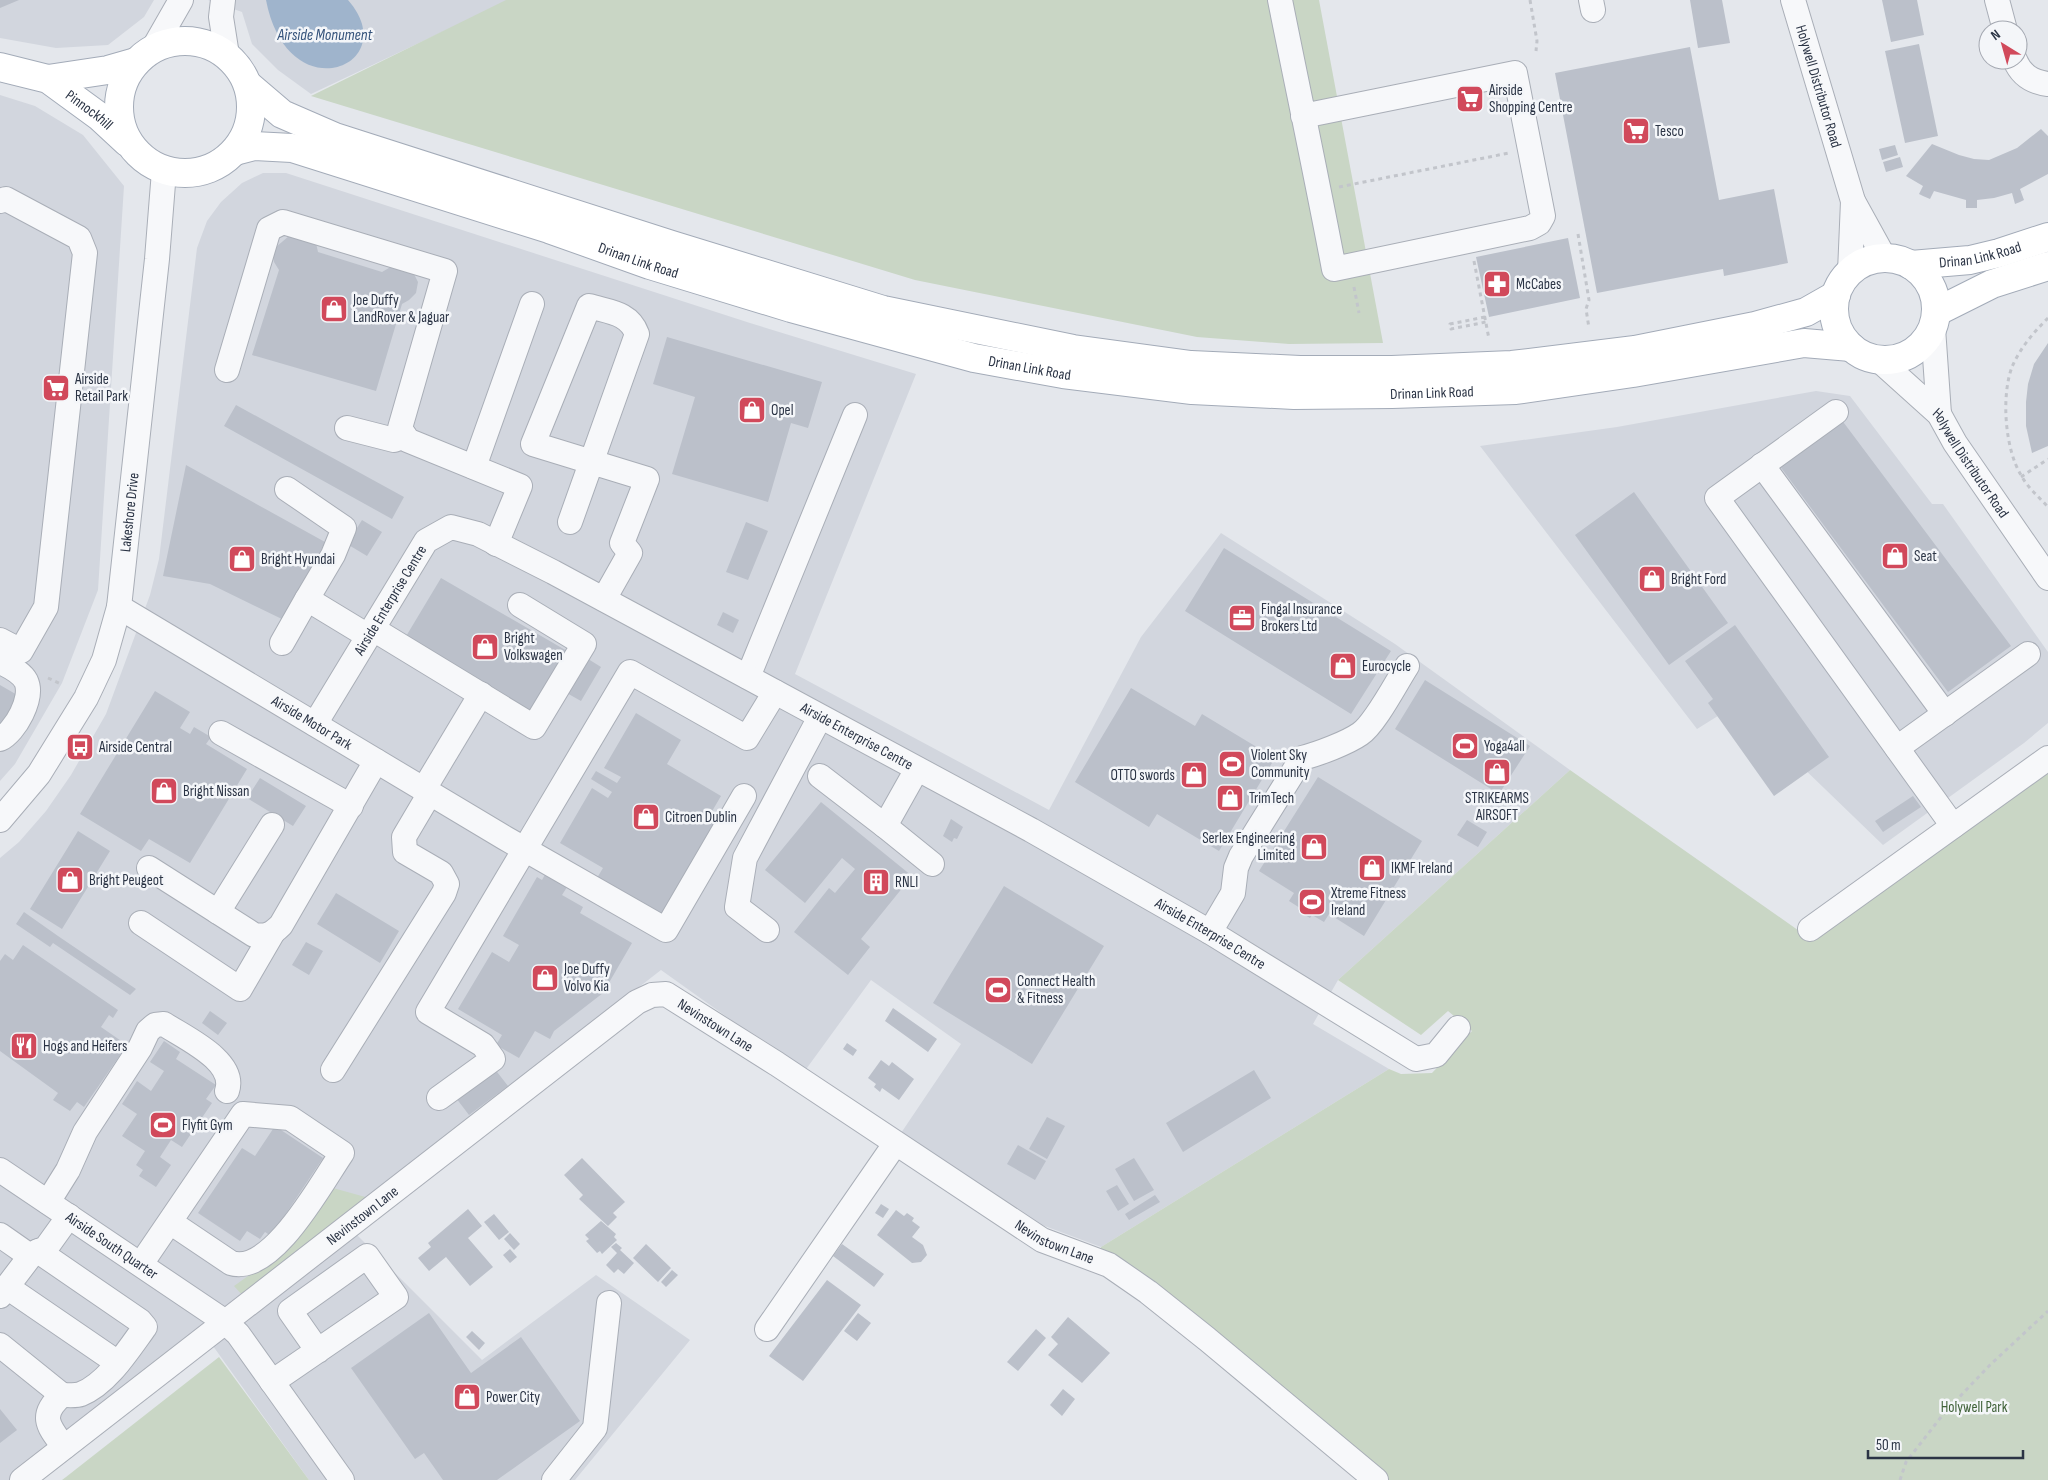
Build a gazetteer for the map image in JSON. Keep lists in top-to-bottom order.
{
  "streets": {
    "main road": ["Pinnockhill", "Drinan Link Road"],
    "street": [
      "Holywell Distributor Road",
      "Lakeshore Drive",
      "Airside Enterprise Centre",
      "Airside Motor Park",
      "Nevinstown Lane",
      "Airside South Quarter"
    ]
  },
  "crossings": [
    ["Holywell Distributor Road", "Drinan Link Road"],
    ["Pinnockhill", "Drinan Link Road"],
    ["Pinnockhill", "Lakeshore Drive"],
    ["Drinan Link Road", "Lakeshore Drive"],
    ["Lakeshore Drive", "Airside Motor Park"],
    ["Airside Enterprise Centre", "Airside Motor Park"],
    ["Nevinstown Lane", "Airside South Quarter"]
  ],
  "water": ["Airside Monument"],
  "parks": ["Holywell Park"],
  "places": {
    "supermarket": ["Airside Shopping Centre", "Tesco", "Airside Retail Park"],
    "pharmacy": ["McCabes"],
    "shop": [
      "Joe Duffy LandRover & Jaguar",
      "Opel",
      "Seat",
      "Bright Hyundai",
      "Bright Ford",
      "Bright Volkswagen",
      "Eurocycle",
      "STRIKEARMS AIRSOFT",
      "OTTO swords",
      "Bright Nissan",
      "TrimTech",
      "Citroen Dublin",
      "Serlex Engineering Limited",
      "IKMF Ireland",
      "Bright Peugeot",
      "Joe Duffy Volvo Kia",
      "Power City"
    ],
    "office": ["Fingal Insurance Brokers Ltd"],
    "sports": [
      "Yoga4all",
      "Violent Sky Community",
      "Xtreme Fitness Ireland",
      "Connect Health & Fitness",
      "Flyfit Gym"
    ],
    "bus stop": ["Airside Central"],
    "building": ["RNLI"],
    "restaurant": ["Hogs and Heifers"]
  },
  "scale_bar": "50 m",
  "north": "top left"
}
